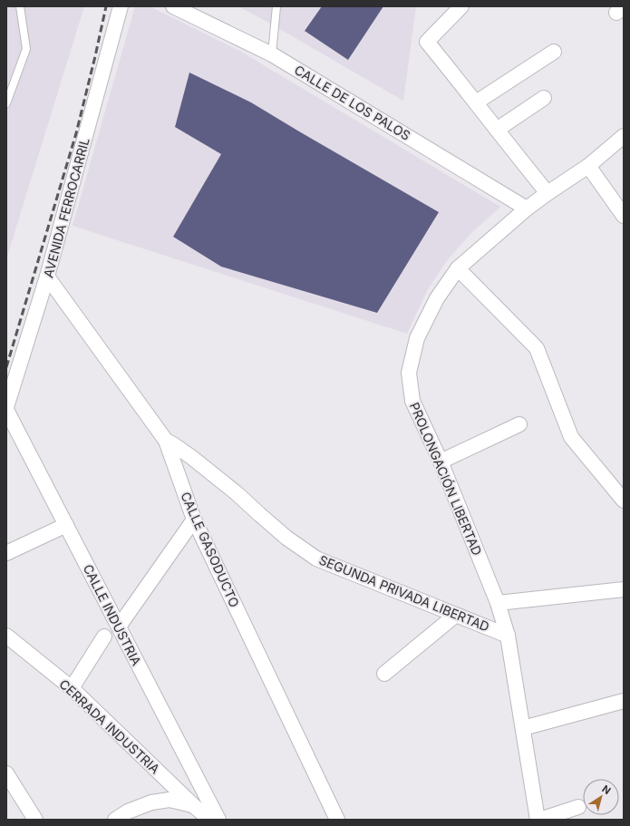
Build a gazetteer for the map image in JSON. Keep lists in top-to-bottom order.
{
  "streets": {
    "street": [
      "CALLE DE LOS PALOS",
      "AVENIDA FERROCARRIL",
      "PROLONGACIÓN LIBERTAD",
      "CALLE GASODUCTO",
      "SEGUNDA PRIVADA LIBERTAD",
      "CALLE INDUSTRIA",
      "CERRADA INDUSTRIA"
    ]
  },
  "crossings": [
    ["CALLE DE LOS PALOS", "PROLONGACIÓN LIBERTAD"],
    ["AVENIDA FERROCARRIL", "CALLE GASODUCTO"],
    ["AVENIDA FERROCARRIL", "CALLE INDUSTRIA"],
    ["PROLONGACIÓN LIBERTAD", "SEGUNDA PRIVADA LIBERTAD"],
    ["CALLE GASODUCTO", "SEGUNDA PRIVADA LIBERTAD"]
  ],
  "north": "top right"
}
